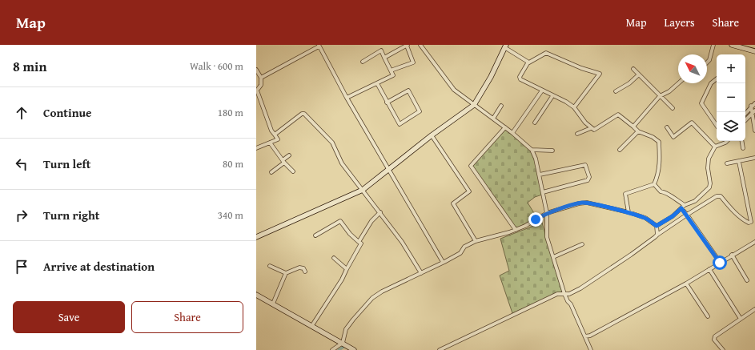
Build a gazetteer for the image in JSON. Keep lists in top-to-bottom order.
{
  "north": "top left",
  "page": {
    "header": "Map",
    "nav": ["Map", "Layers", "Share"],
    "heading": ["8 min", "Walk · 600 m"],
    "map_buttons": ["+", "−"],
    "list": [
      ["Continue", "180 m"],
      ["Turn left", "80 m"],
      ["Turn right", "340 m"],
      "Arrive at destination"
    ],
    "buttons": ["Save", "Share"]
  }
}
